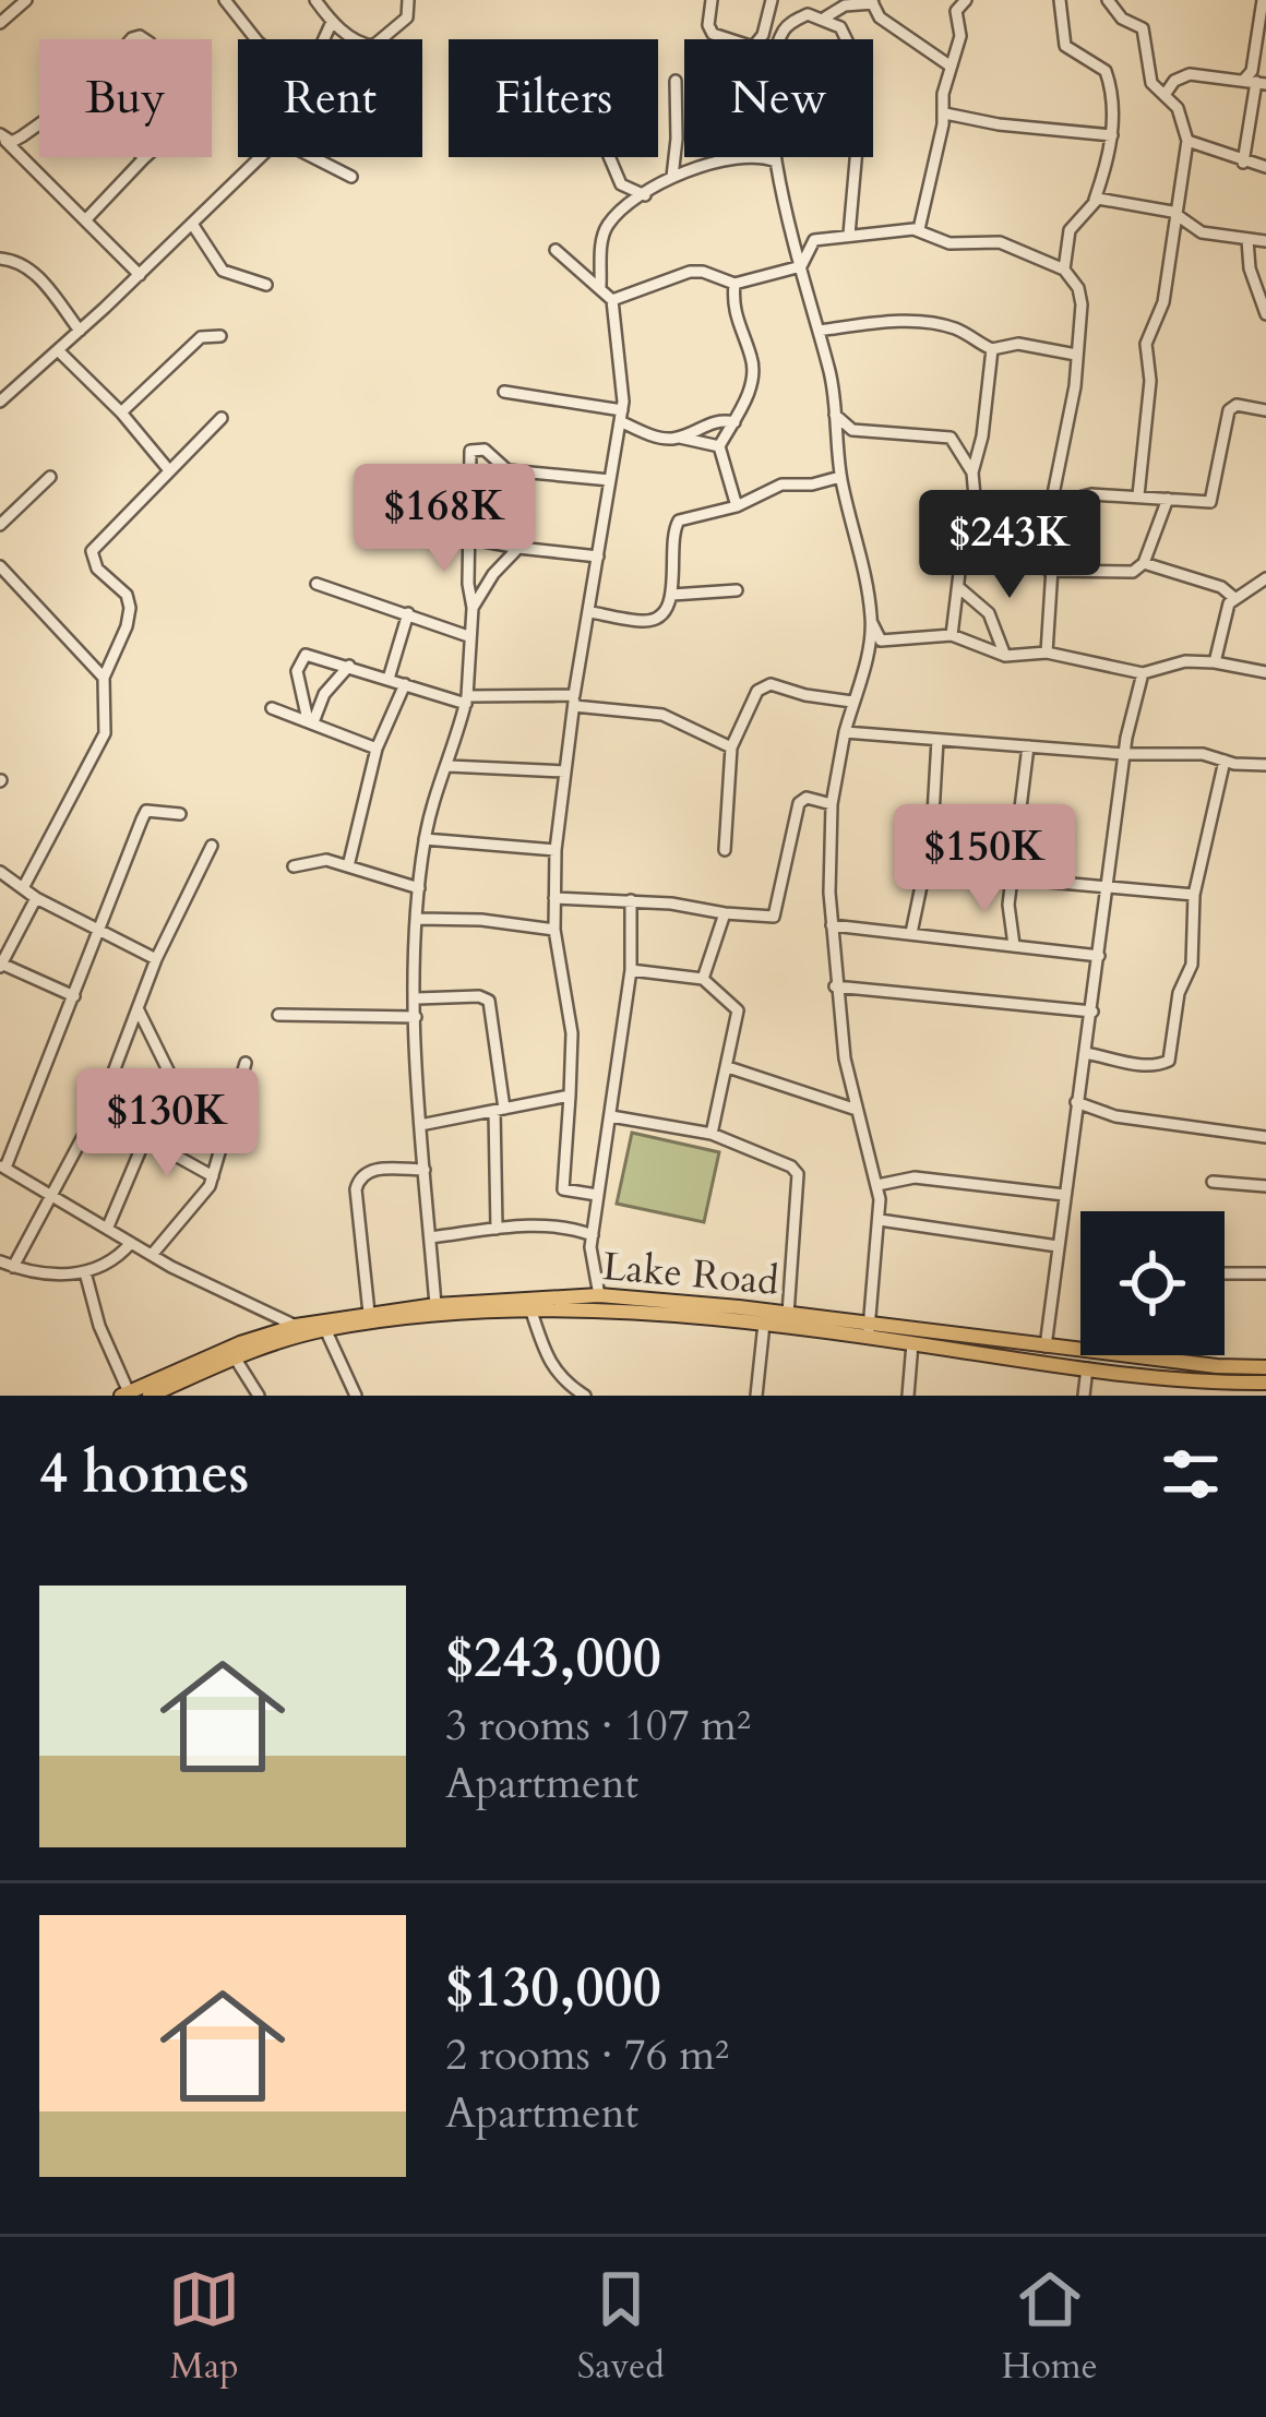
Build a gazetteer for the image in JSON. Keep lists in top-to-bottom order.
{
  "streets": {
    "main road": ["Lake Road"]
  },
  "page": {
    "chip": [
      "Buy",
      "Rent",
      "Filters",
      "New"
    ],
    "price": [
      "$168K",
      "$243K",
      "$150K",
      "$130K"
    ],
    "heading": "4 homes",
    "list": [
      {
        "name": "$243,000",
        "note": "3 rooms · 107 m² · Apartment"
      },
      {
        "name": "$130,000",
        "note": "2 rooms · 76 m² · Apartment"
      }
    ],
    "tabs": ["Map", "Saved", "Home"]
  }
}
